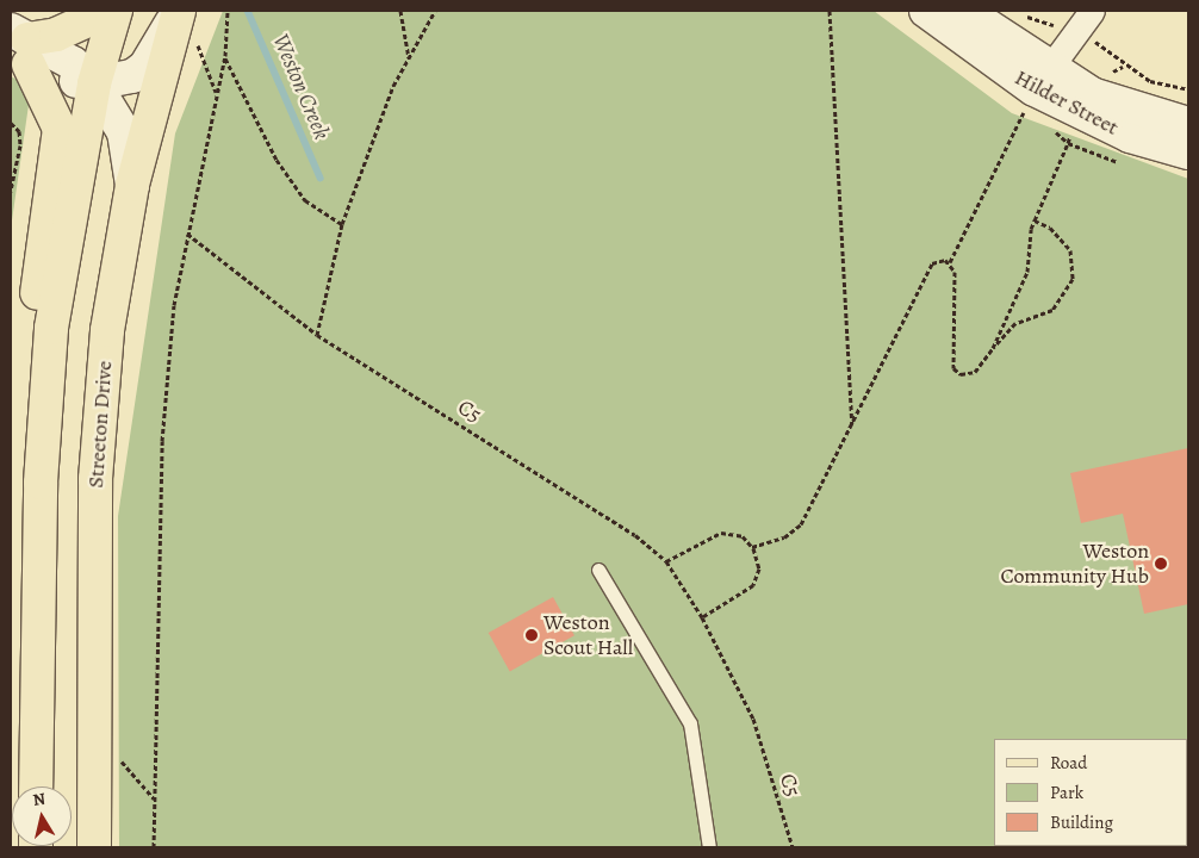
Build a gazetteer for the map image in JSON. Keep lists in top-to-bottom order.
{
  "streets": {
    "main road": ["Streeton Drive"],
    "street": ["Hilder Street"],
    "path": ["C5"]
  },
  "water": ["Weston Creek"],
  "places": ["Weston Community Hub", "Weston Scout Hall"],
  "legend": ["Road", "Park", "Building"],
  "north": "top"
}
